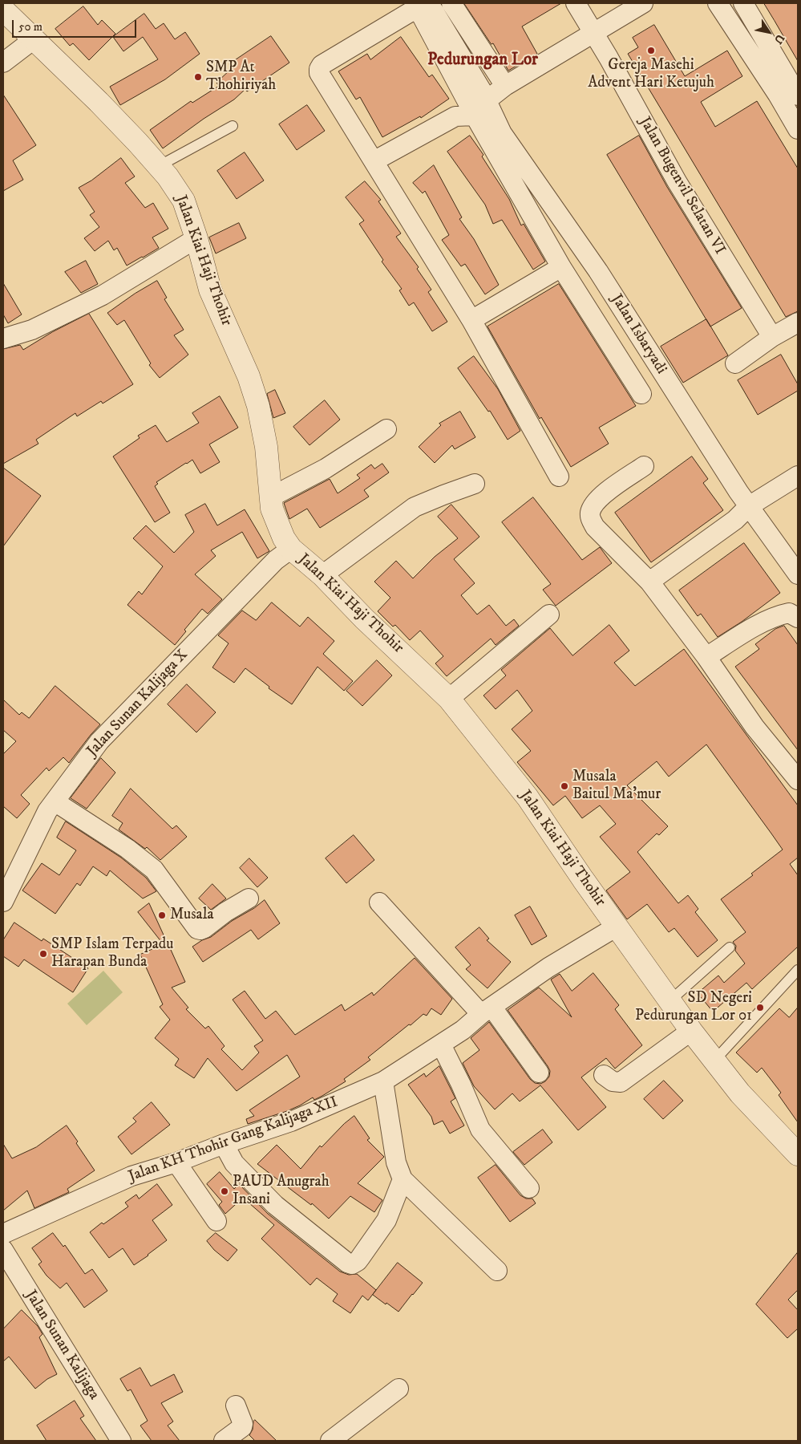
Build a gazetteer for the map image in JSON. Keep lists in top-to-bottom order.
{
  "streets": {
    "street": [
      "Jalan Bugenvil Selatan VI",
      "Jalan Kiai Haji Thohir",
      "Jalan Isbaryadi",
      "Jalan Sunan Kalijaga X",
      "Jalan KH Thohir Gang Kalijaga XII",
      "Jalan Sunan Kalijaga"
    ]
  },
  "crossings": [
    ["Jalan Kiai Haji Thohir", "Jalan Sunan Kalijaga X"],
    ["Jalan Kiai Haji Thohir", "Jalan KH Thohir Gang Kalijaga XII"]
  ],
  "districts": ["Pedurungan Lor"],
  "places": [
    "Gereja Masehi Advent Hari Ketujuh",
    "SMP At Thohiriyah",
    "Musala Baitul Ma'mur",
    "Musala",
    "SMP Islam Terpadu Harapan Bunda",
    "SD Negeri Pedurungan Lor 01",
    "PAUD Anugrah Insani"
  ],
  "scale_bar": "50 m",
  "north": "bottom right"
}
